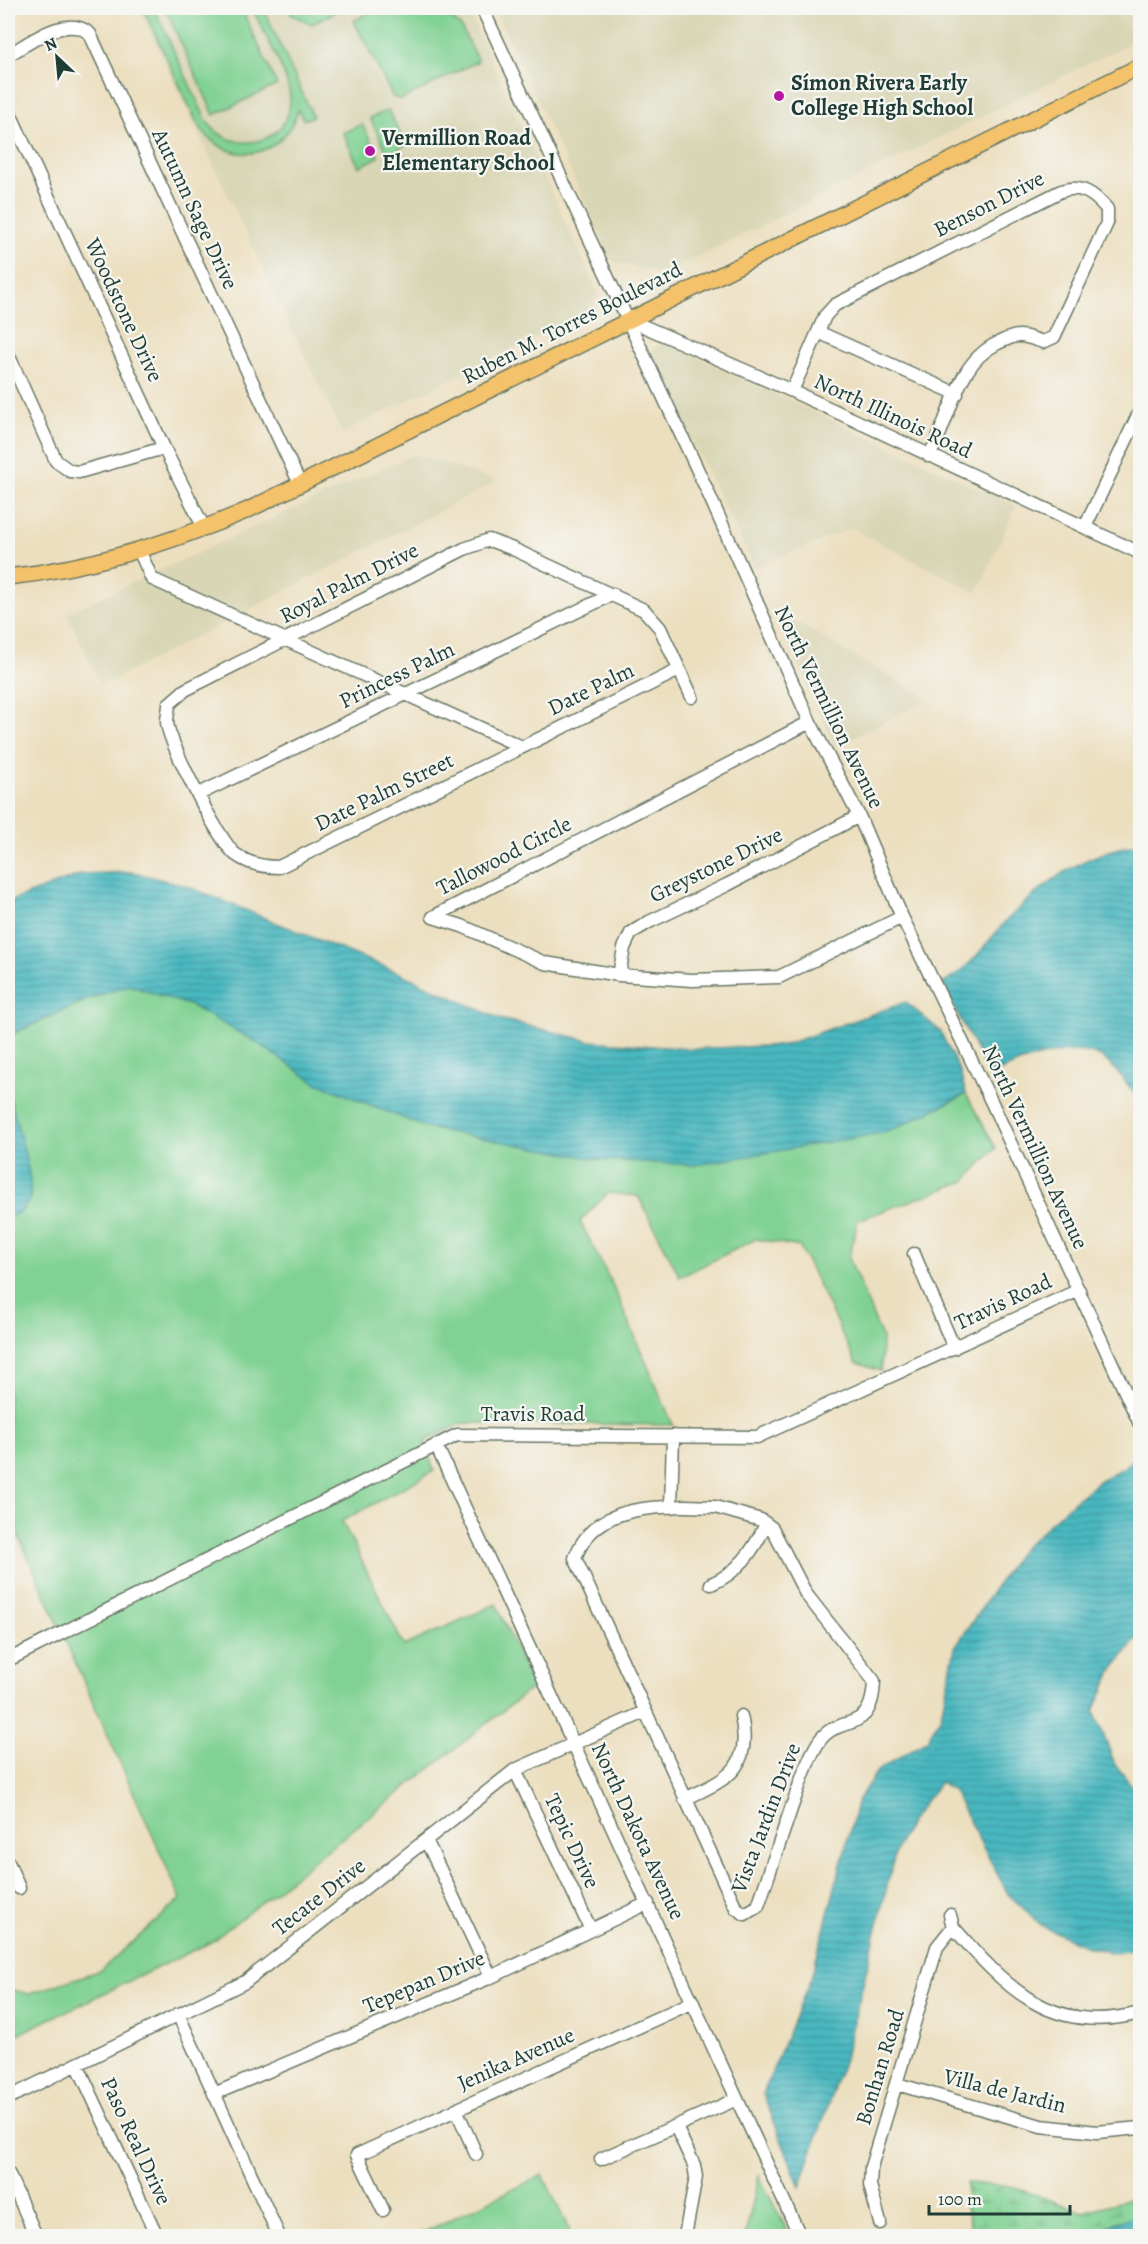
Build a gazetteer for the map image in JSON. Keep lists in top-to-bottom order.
{
  "streets": {
    "main road": ["Ruben M. Torres Boulevard"],
    "street": [
      "Benson Drive",
      "Autumn Sage Drive",
      "Woodstone Drive",
      "North Illinois Road",
      "Royal Palm Drive",
      "Princess Palm",
      "Date Palm",
      "North Vermillion Avenue",
      "Date Palm Street",
      "Tallowood Circle",
      "Greystone Drive",
      "Travis Road",
      "Vista Jardin Drive",
      "North Dakota Avenue",
      "Tepic Drive",
      "Tecate Drive",
      "Tepepan Drive",
      "Jenika Avenue",
      "Bonhan Road",
      "Villa de Jardin",
      "Paso Real Drive"
    ]
  },
  "crossings": [
    ["Benson Drive", "North Illinois Road"],
    ["Autumn Sage Drive", "Ruben M. Torres Boulevard"],
    ["Woodstone Drive", "Ruben M. Torres Boulevard"],
    ["Ruben M. Torres Boulevard", "North Illinois Road"],
    ["Ruben M. Torres Boulevard", "North Vermillion Avenue"],
    ["North Illinois Road", "North Vermillion Avenue"],
    ["Royal Palm Drive", "Princess Palm"],
    ["Royal Palm Drive", "Date Palm"],
    ["Royal Palm Drive", "Date Palm Street"],
    ["Date Palm", "Date Palm Street"],
    ["North Vermillion Avenue", "Tallowood Circle"],
    ["North Vermillion Avenue", "Greystone Drive"],
    ["North Vermillion Avenue", "Travis Road"],
    ["Tallowood Circle", "Greystone Drive"],
    ["Travis Road", "North Dakota Avenue"],
    ["Vista Jardin Drive", "Tecate Drive"],
    ["North Dakota Avenue", "Tecate Drive"],
    ["North Dakota Avenue", "Tepepan Drive"],
    ["North Dakota Avenue", "Jenika Avenue"],
    ["Tepic Drive", "Tecate Drive"],
    ["Tepic Drive", "Tepepan Drive"],
    ["Tecate Drive", "Paso Real Drive"],
    ["Bonhan Road", "Villa de Jardin"]
  ],
  "places": ["Símon Rivera Early College High School", "Vermillion Road Elementary School"],
  "scale_bar": "100 m",
  "north": "top left"
}
